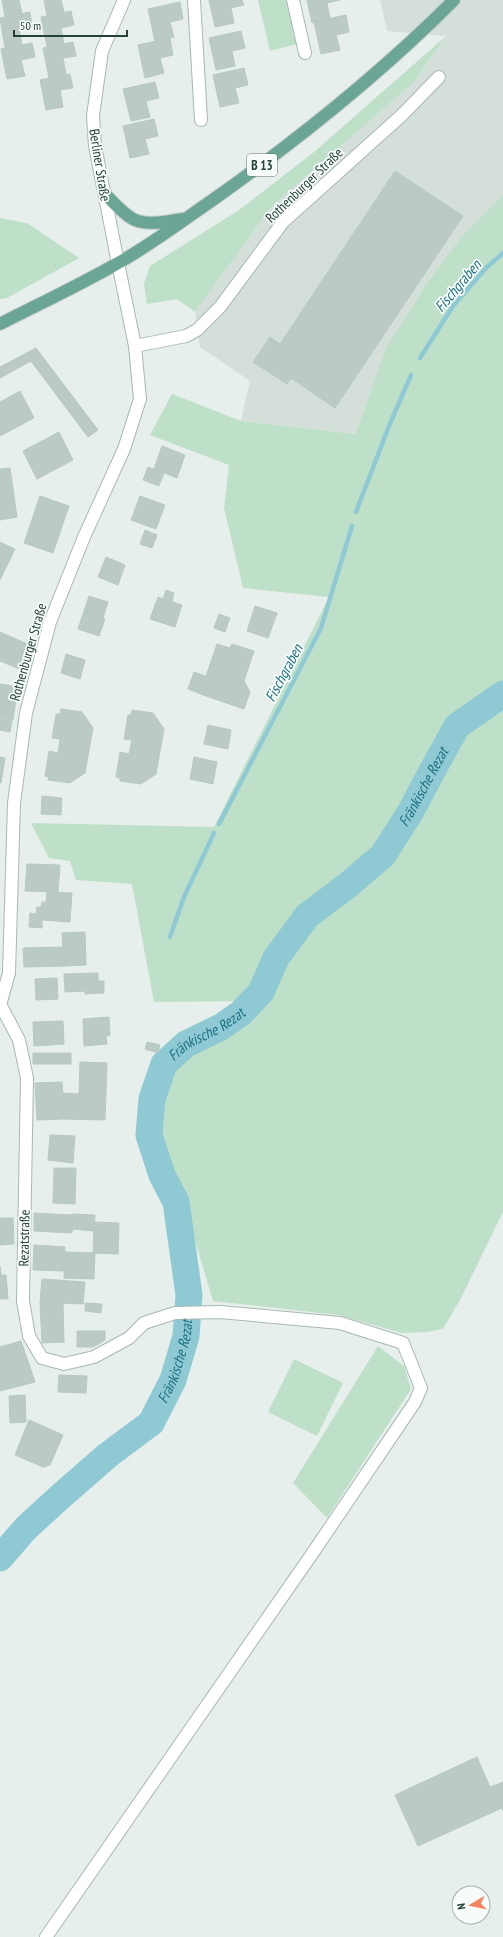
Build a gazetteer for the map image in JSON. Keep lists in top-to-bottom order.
{
  "streets": {
    "main road": ["B 13"],
    "street": ["Berliner Straße", "Rothenburger Straße", "Rezatstraße"]
  },
  "crossings": [
    ["Berliner Straße", "B 13"],
    ["Berliner Straße", "Rothenburger Straße"],
    ["B 13", "Rothenburger Straße"],
    ["Rothenburger Straße", "Rezatstraße"]
  ],
  "water": ["Fischgraben", "Fränkische Rezat"],
  "scale_bar": "50 m",
  "north": "left"
}
